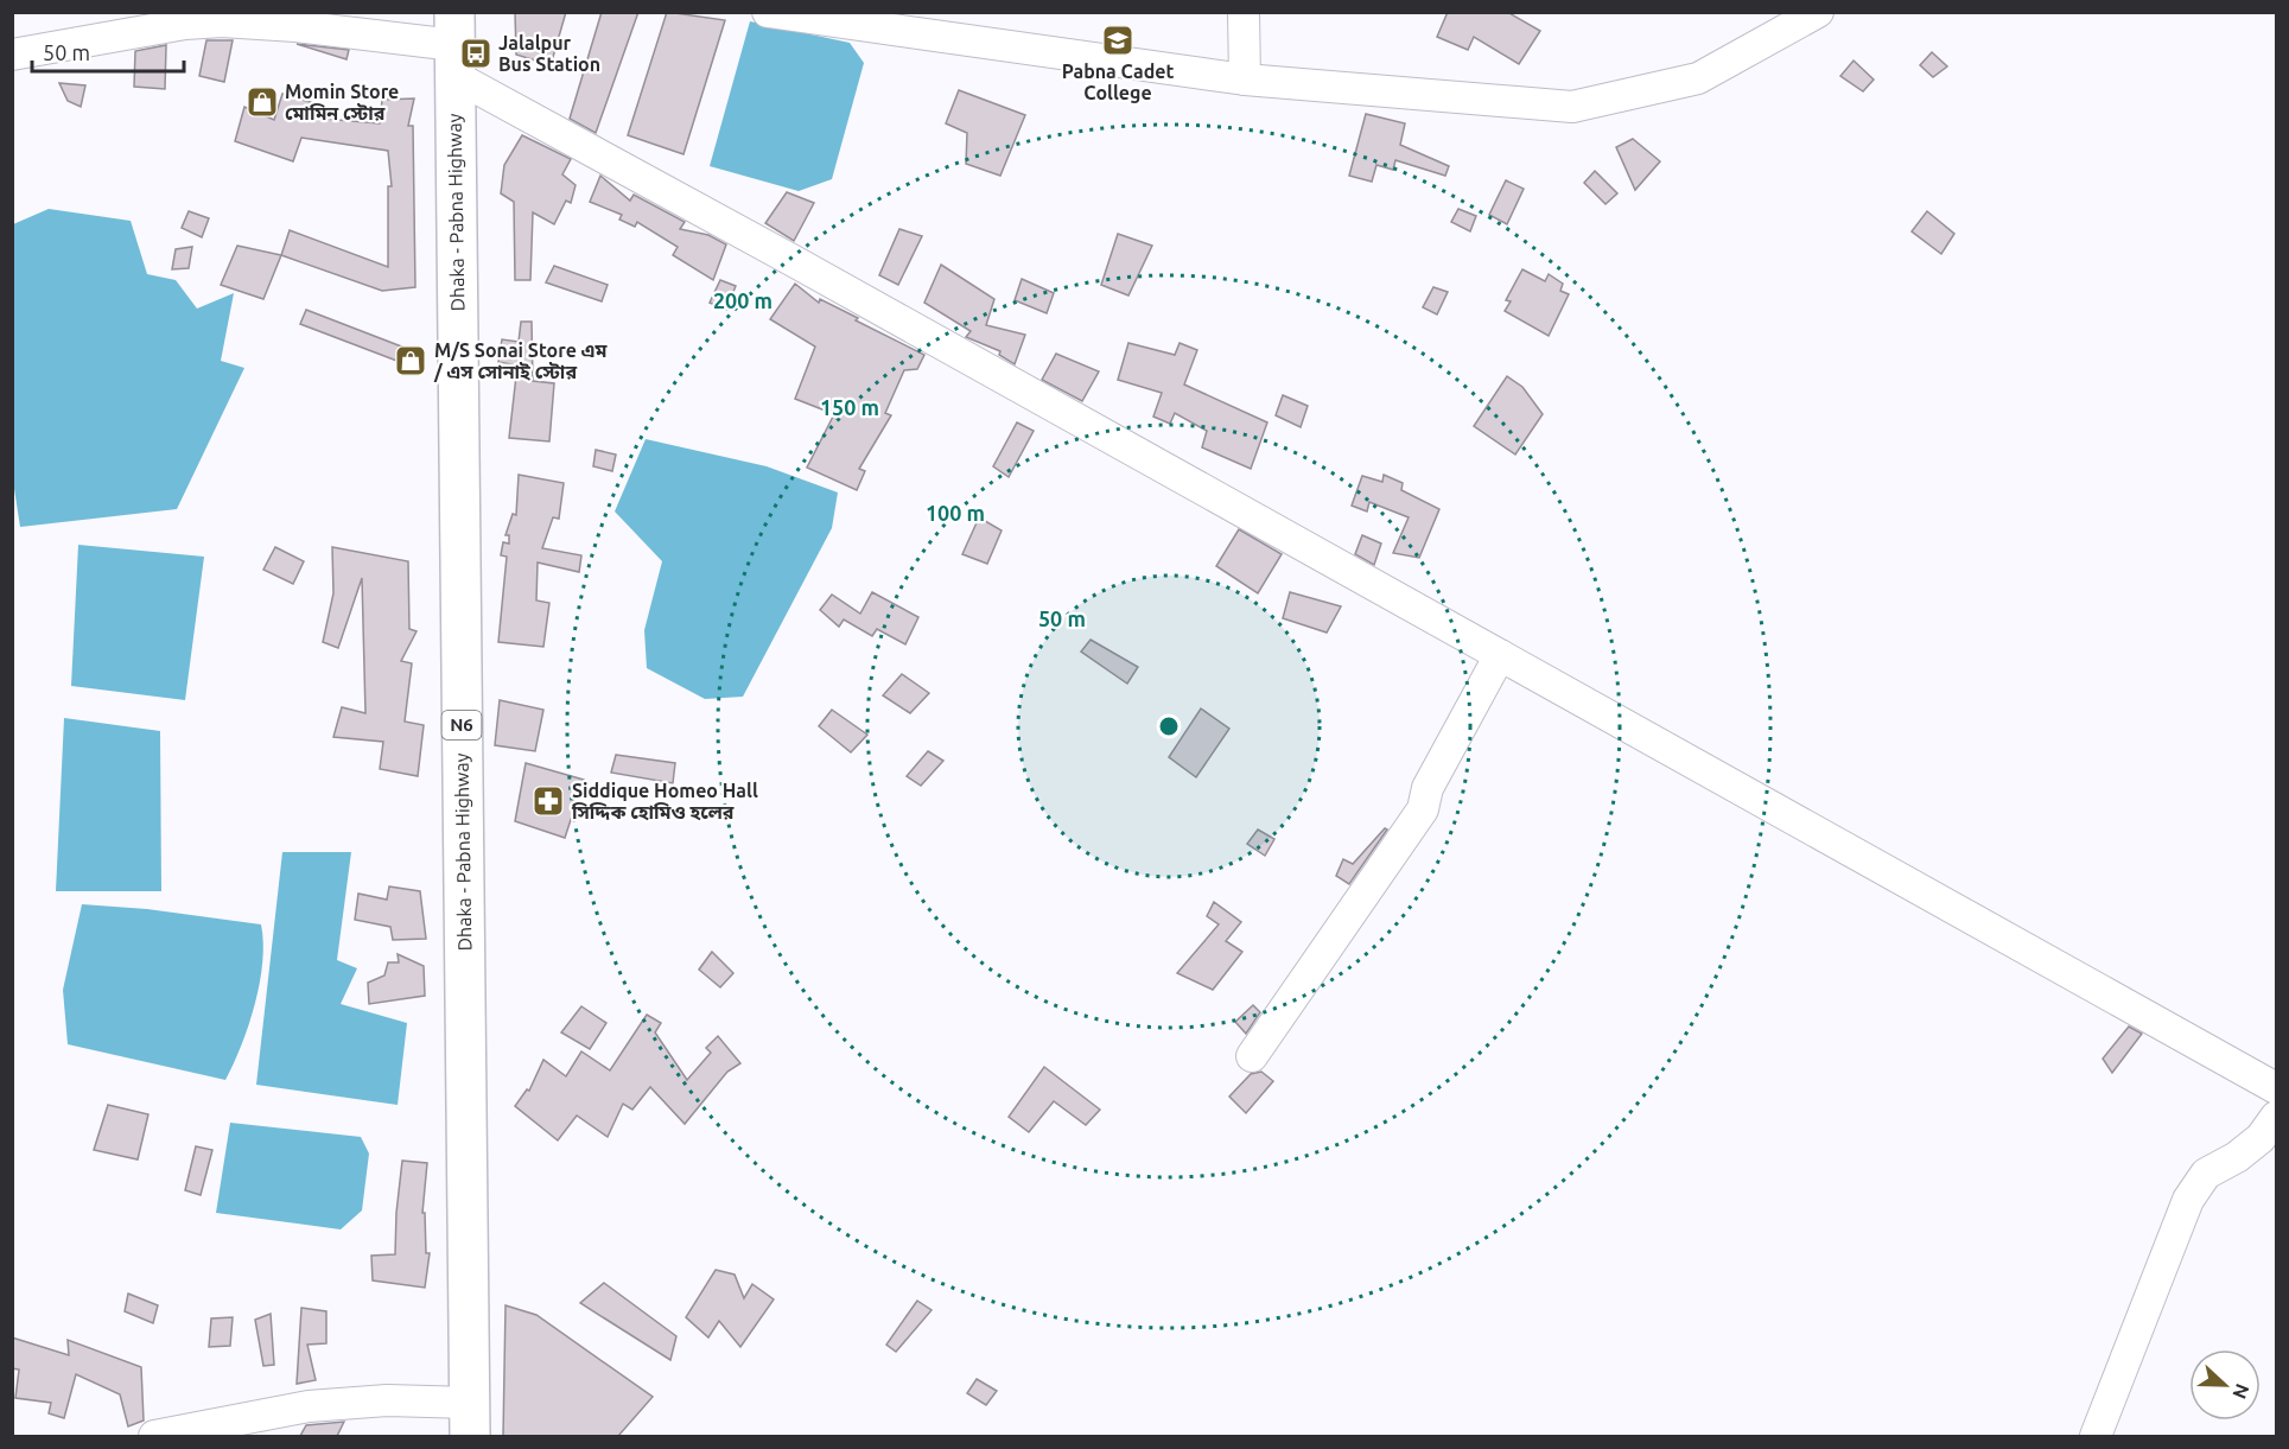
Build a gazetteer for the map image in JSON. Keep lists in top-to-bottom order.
{
  "streets": {
    "highway": ["Dhaka - Pabna Highway", "N6"]
  },
  "places": {
    "school or university": ["Pabna Cadet College"],
    "bus stop": ["Jalalpur Bus Station"],
    "shop": ["Momin Store মোমিন স্টোর", "M/S Sonai Store এম / এস সোনাই স্টোর"],
    "pharmacy": ["Siddique Homeo Hall সিদ্দিক হোমিও হলের"]
  },
  "scale_bar": "50 m",
  "north": "right",
  "rings": [
    "200 m",
    "150 m",
    "100 m",
    "50 m"
  ]
}
